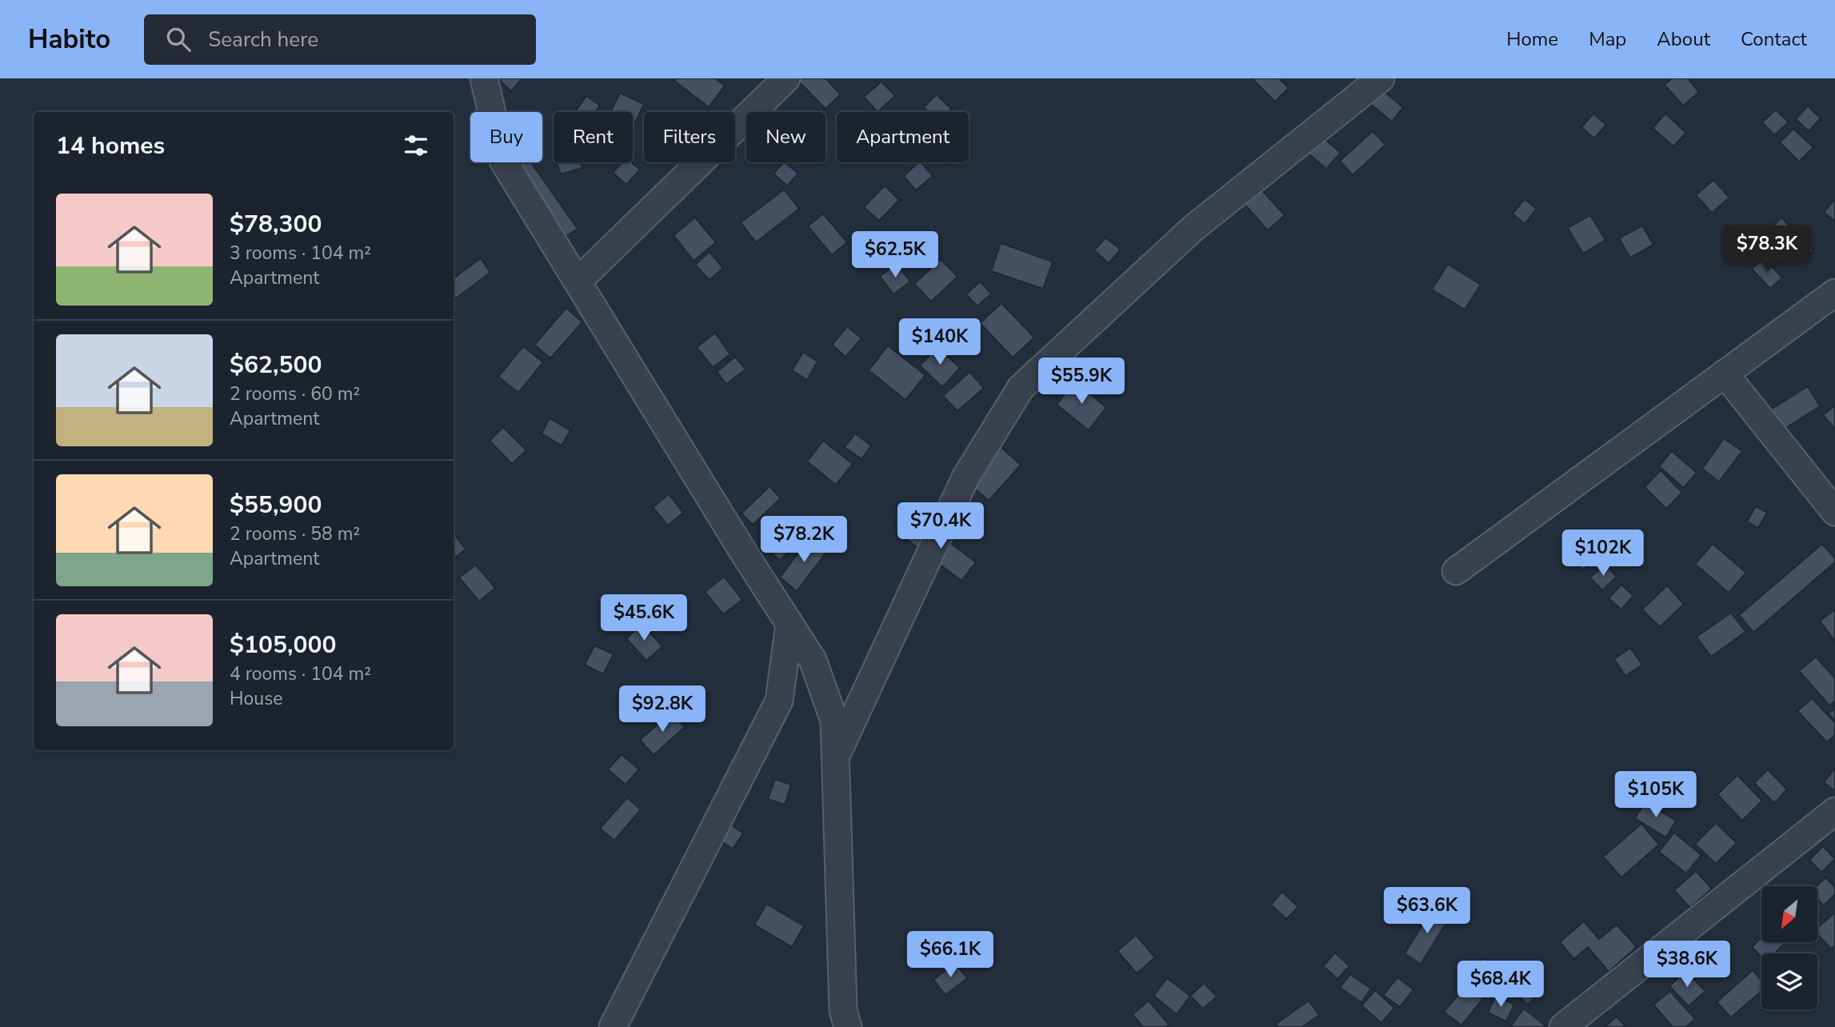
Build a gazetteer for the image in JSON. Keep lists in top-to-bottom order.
{
  "north": "bottom left",
  "page": {
    "header": "Habito",
    "search": "Search here",
    "nav": [
      "Home",
      "Map",
      "About",
      "Contact"
    ],
    "chip": [
      "Buy",
      "Rent",
      "Filters",
      "New",
      "Apartment"
    ],
    "heading": "14 homes",
    "list": [
      {
        "name": "$78,300",
        "note": "3 rooms · 104 m² · Apartment"
      },
      {
        "name": "$62,500",
        "note": "2 rooms · 60 m² · Apartment"
      },
      {
        "name": "$55,900",
        "note": "2 rooms · 58 m² · Apartment"
      },
      {
        "name": "$105,000",
        "note": "4 rooms · 104 m² · House"
      }
    ],
    "price": [
      "$78.3K",
      "$62.5K",
      "$140K",
      "$55.9K",
      "$70.4K",
      "$78.2K",
      "$102K",
      "$45.6K",
      "$92.8K",
      "$105K",
      "$63.6K",
      "$66.1K",
      "$38.6K",
      "$68.4K"
    ]
  }
}
